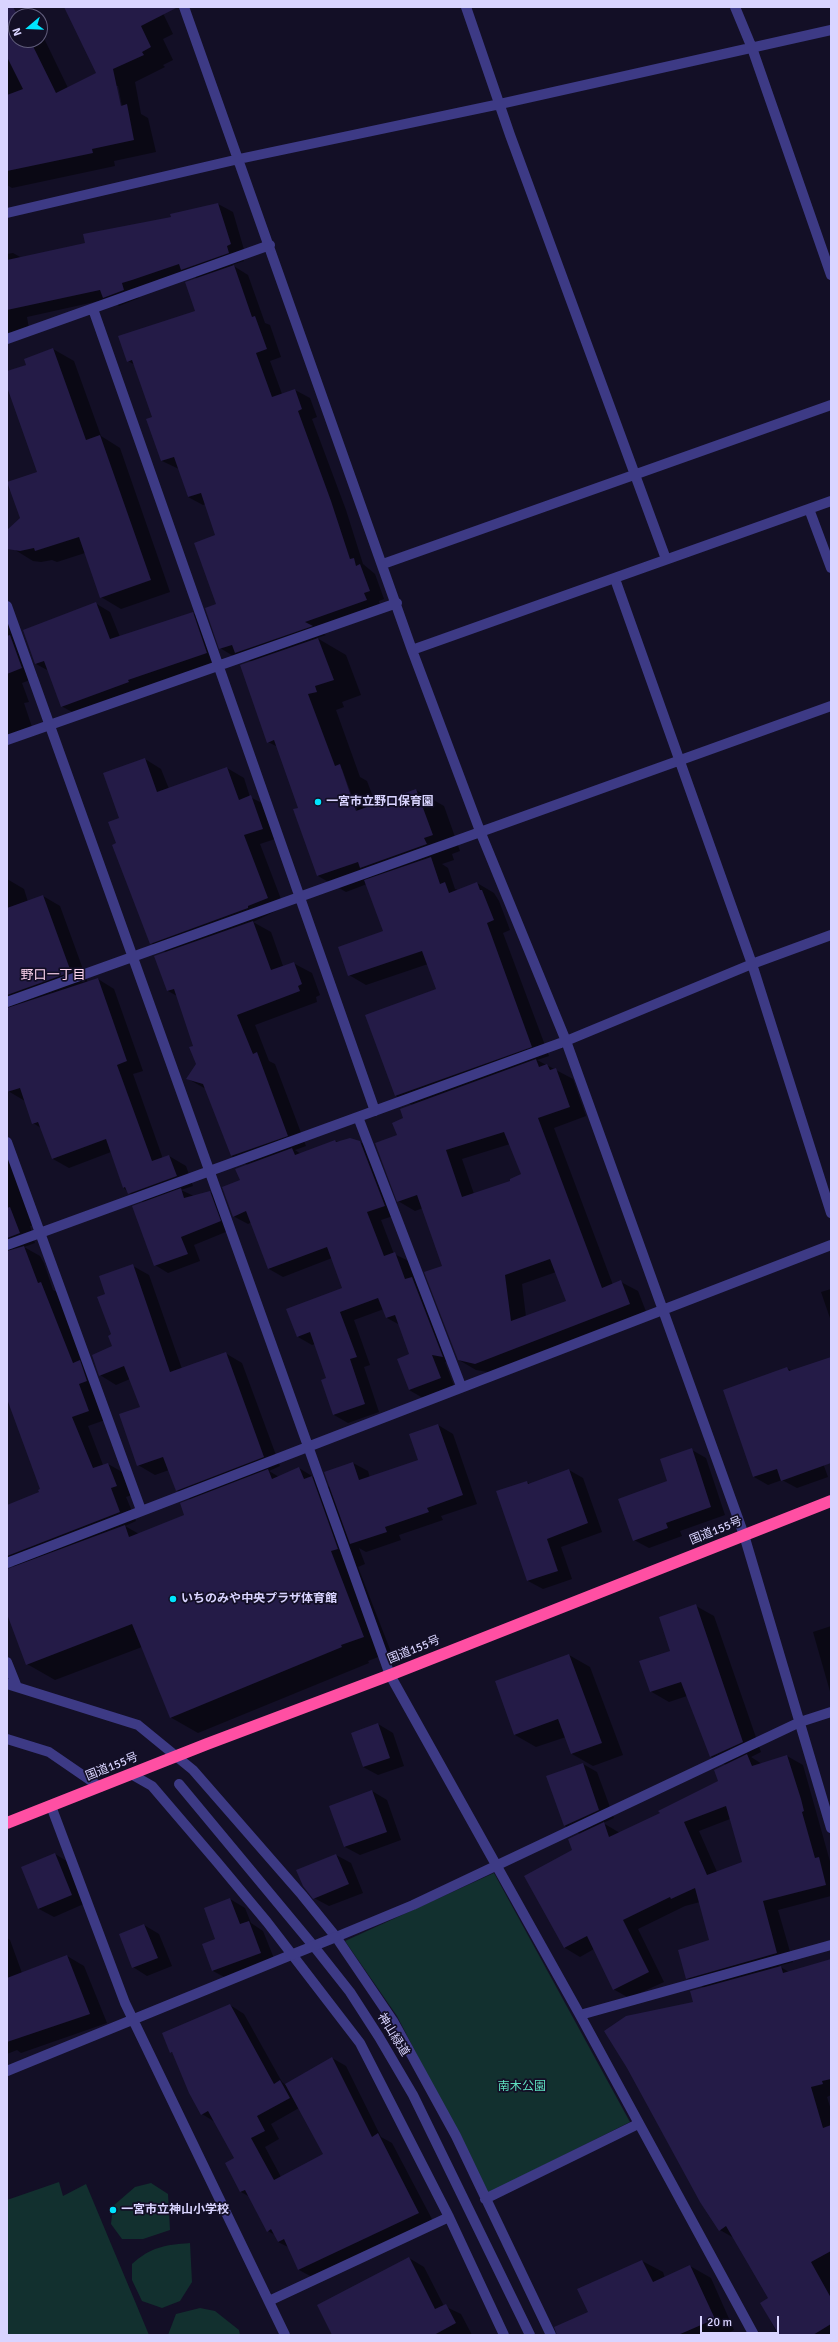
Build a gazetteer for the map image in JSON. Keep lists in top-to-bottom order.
{
  "streets": {
    "highway": ["国道155号"],
    "street": ["神山緑道"]
  },
  "districts": ["野口一丁目"],
  "parks": ["南木公園"],
  "places": ["一宮市立野口保育園", "いちのみや中央プラザ体育館", "一宮市立神山小学校"],
  "scale_bar": "20 m",
  "north": "left"
}
